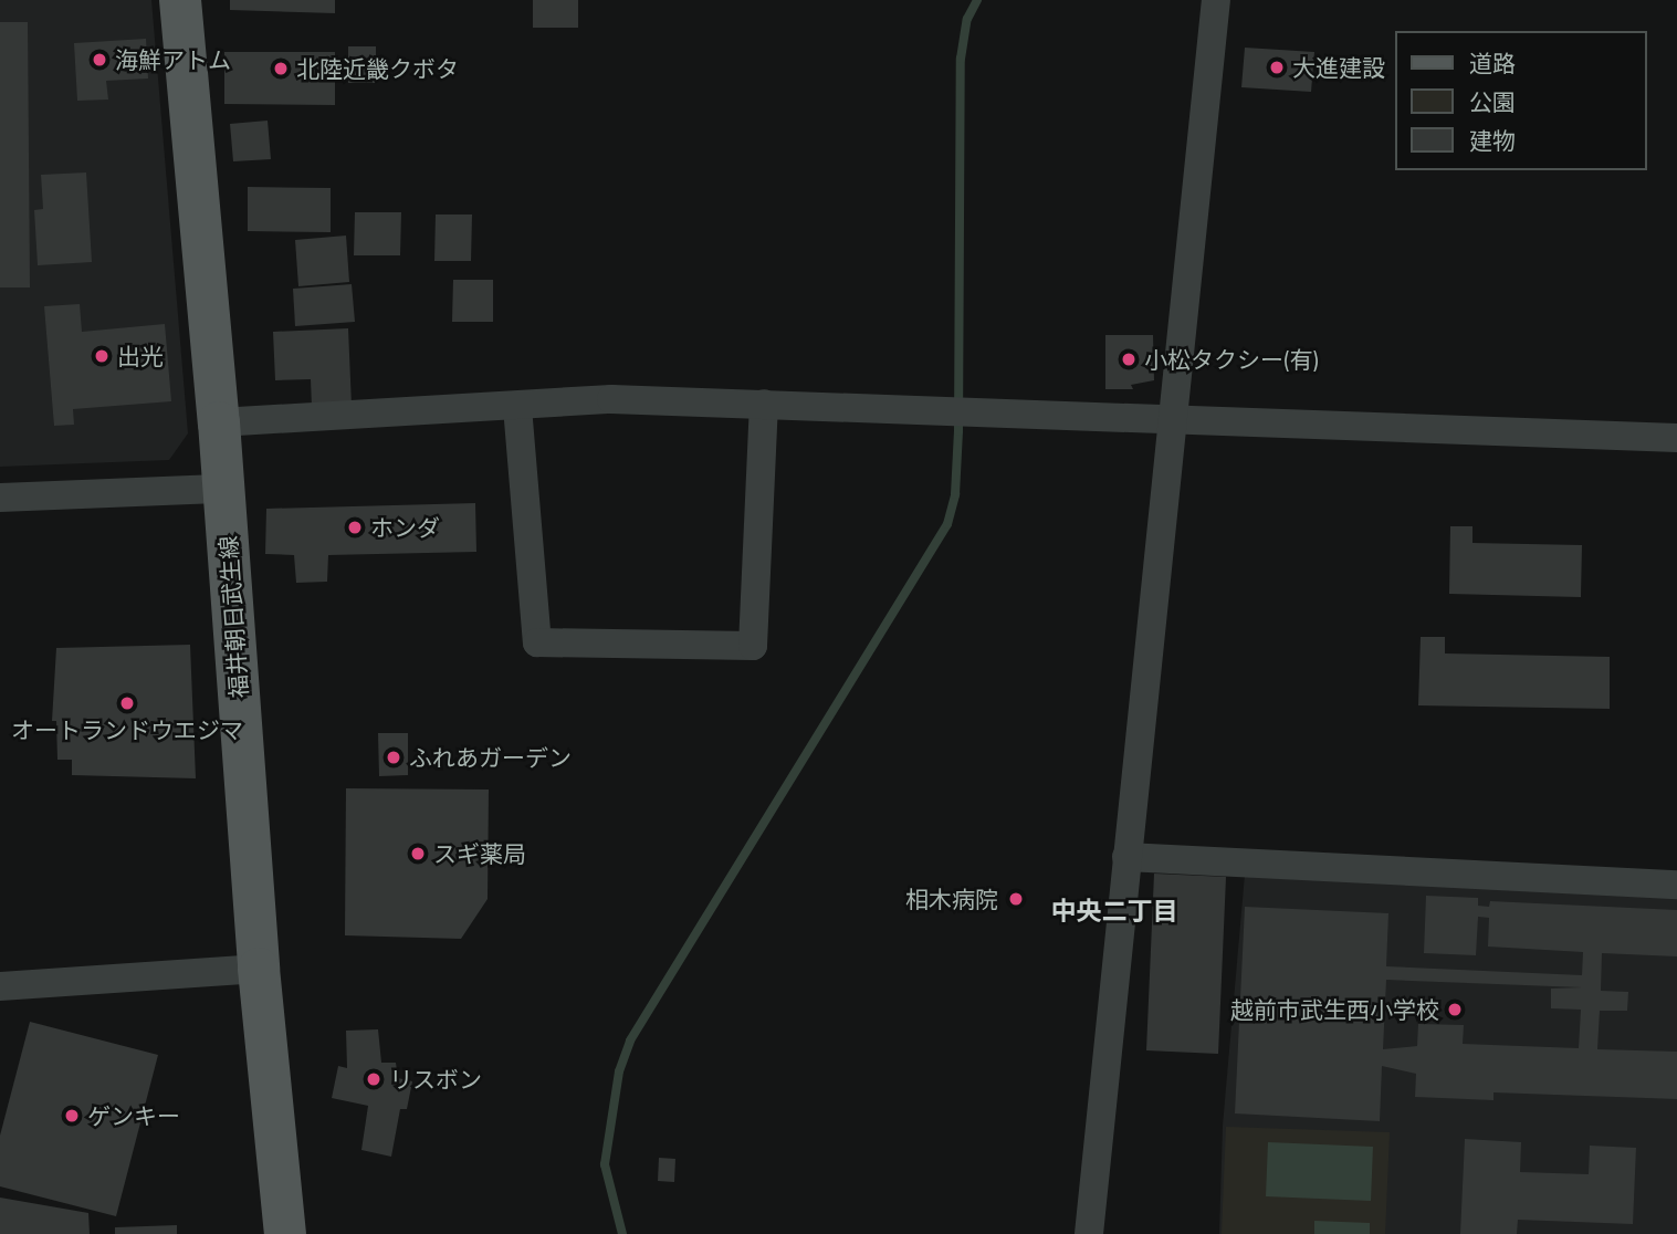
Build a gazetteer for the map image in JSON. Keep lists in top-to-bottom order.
{
  "streets": {
    "main road": ["福井朝日武生線"]
  },
  "districts": ["中央二丁目"],
  "places": [
    "海鮮アトム",
    "大進建設",
    "北陸近畿クボタ",
    "出光",
    "小松タクシー(有)",
    "ホンダ",
    "オートランドウエジマ",
    "ふれあガーデン",
    "スギ薬局",
    "相木病院",
    "越前市武生西小学校",
    "リスボン",
    "ゲンキー"
  ],
  "legend": ["道路", "公園", "建物"]
}
